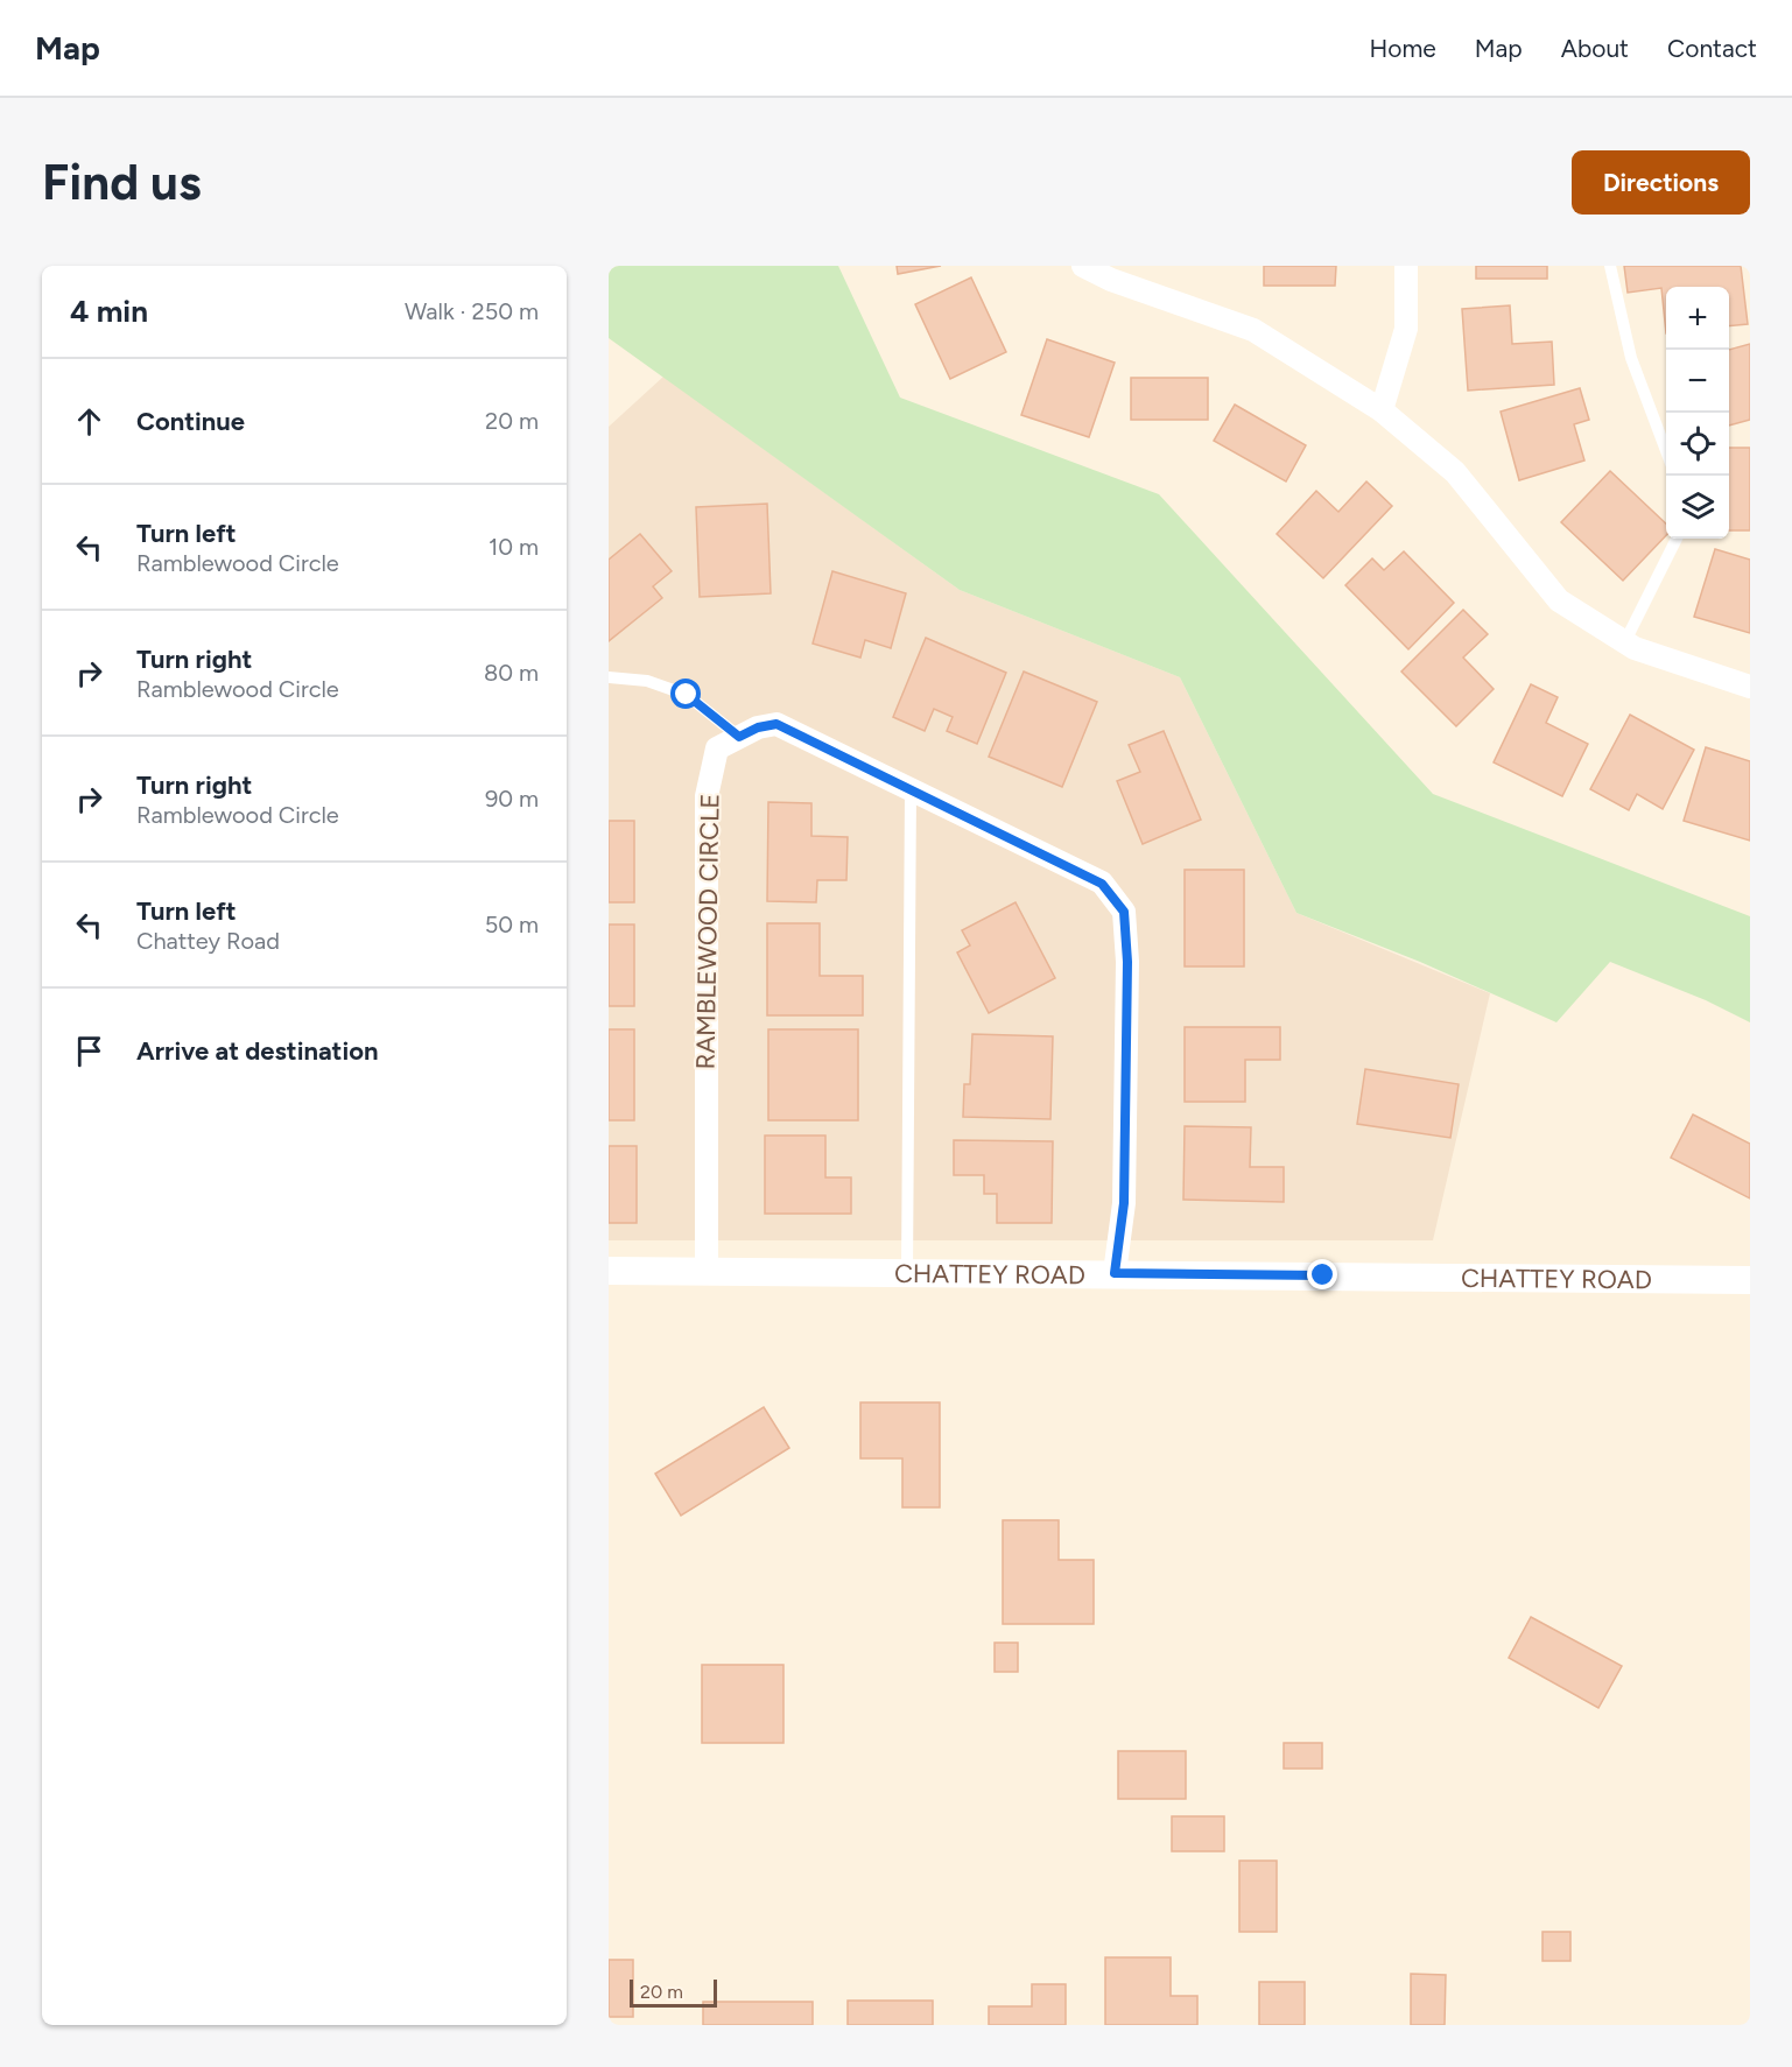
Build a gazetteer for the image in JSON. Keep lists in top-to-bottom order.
{
  "streets": {
    "street": ["RAMBLEWOOD CIRCLE", "CHATTEY ROAD"]
  },
  "crossings": [
    ["RAMBLEWOOD CIRCLE", "CHATTEY ROAD"]
  ],
  "scale_bar": "20 m",
  "page": {
    "header": "Map",
    "nav": [
      "Home",
      "Map",
      "About",
      "Contact"
    ],
    "buttons": "Directions",
    "title": "Find us",
    "heading": ["4 min", "Walk · 250 m"],
    "map_buttons": ["+", "−"],
    "list": [
      ["Continue", "20 m"],
      ["Turn left", "Ramblewood Circle", "10 m"],
      ["Turn right", "Ramblewood Circle", "80 m"],
      ["Turn right", "Ramblewood Circle", "90 m"],
      ["Turn left", "Chattey Road", "50 m"],
      "Arrive at destination"
    ],
    "scale": "20 m"
  }
}
